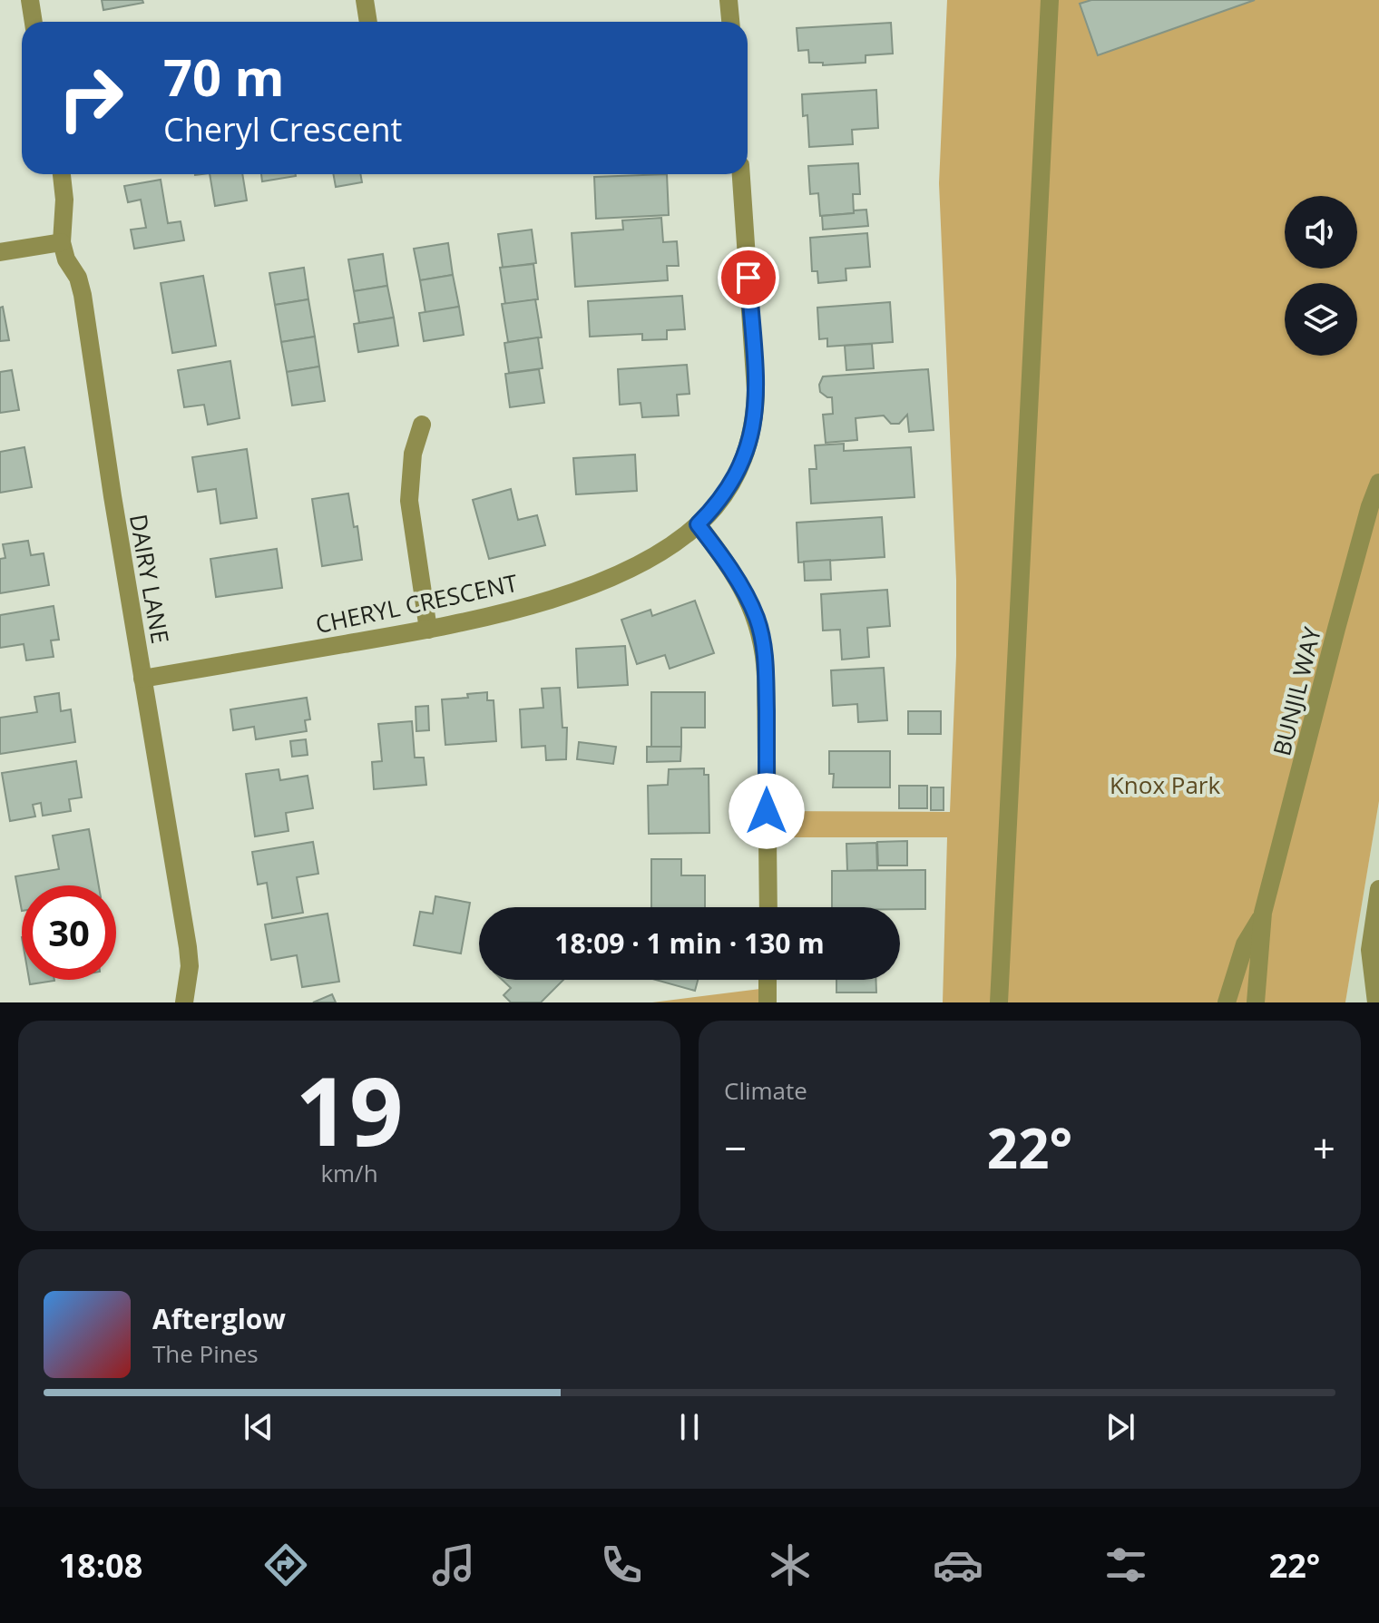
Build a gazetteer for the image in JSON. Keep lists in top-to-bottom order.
{
  "streets": {
    "street": ["DAIRY LANE", "CHERYL CRESCENT", "BUNJIL WAY"]
  },
  "crossings": [
    ["DAIRY LANE", "CHERYL CRESCENT"]
  ],
  "parks": ["Knox Park"],
  "page": {
    "turn": ["70 m", "Cheryl Crescent"],
    "limit": "30",
    "trip": "18:09 · 1 min · 130 m",
    "tile": [
      ["19", "km/h"],
      "Climate"
    ],
    "heat": ["−", "22°", "+"],
    "song": ["Afterglow", "The Pines"],
    "tabs": ["18:08", "22°"]
  }
}
